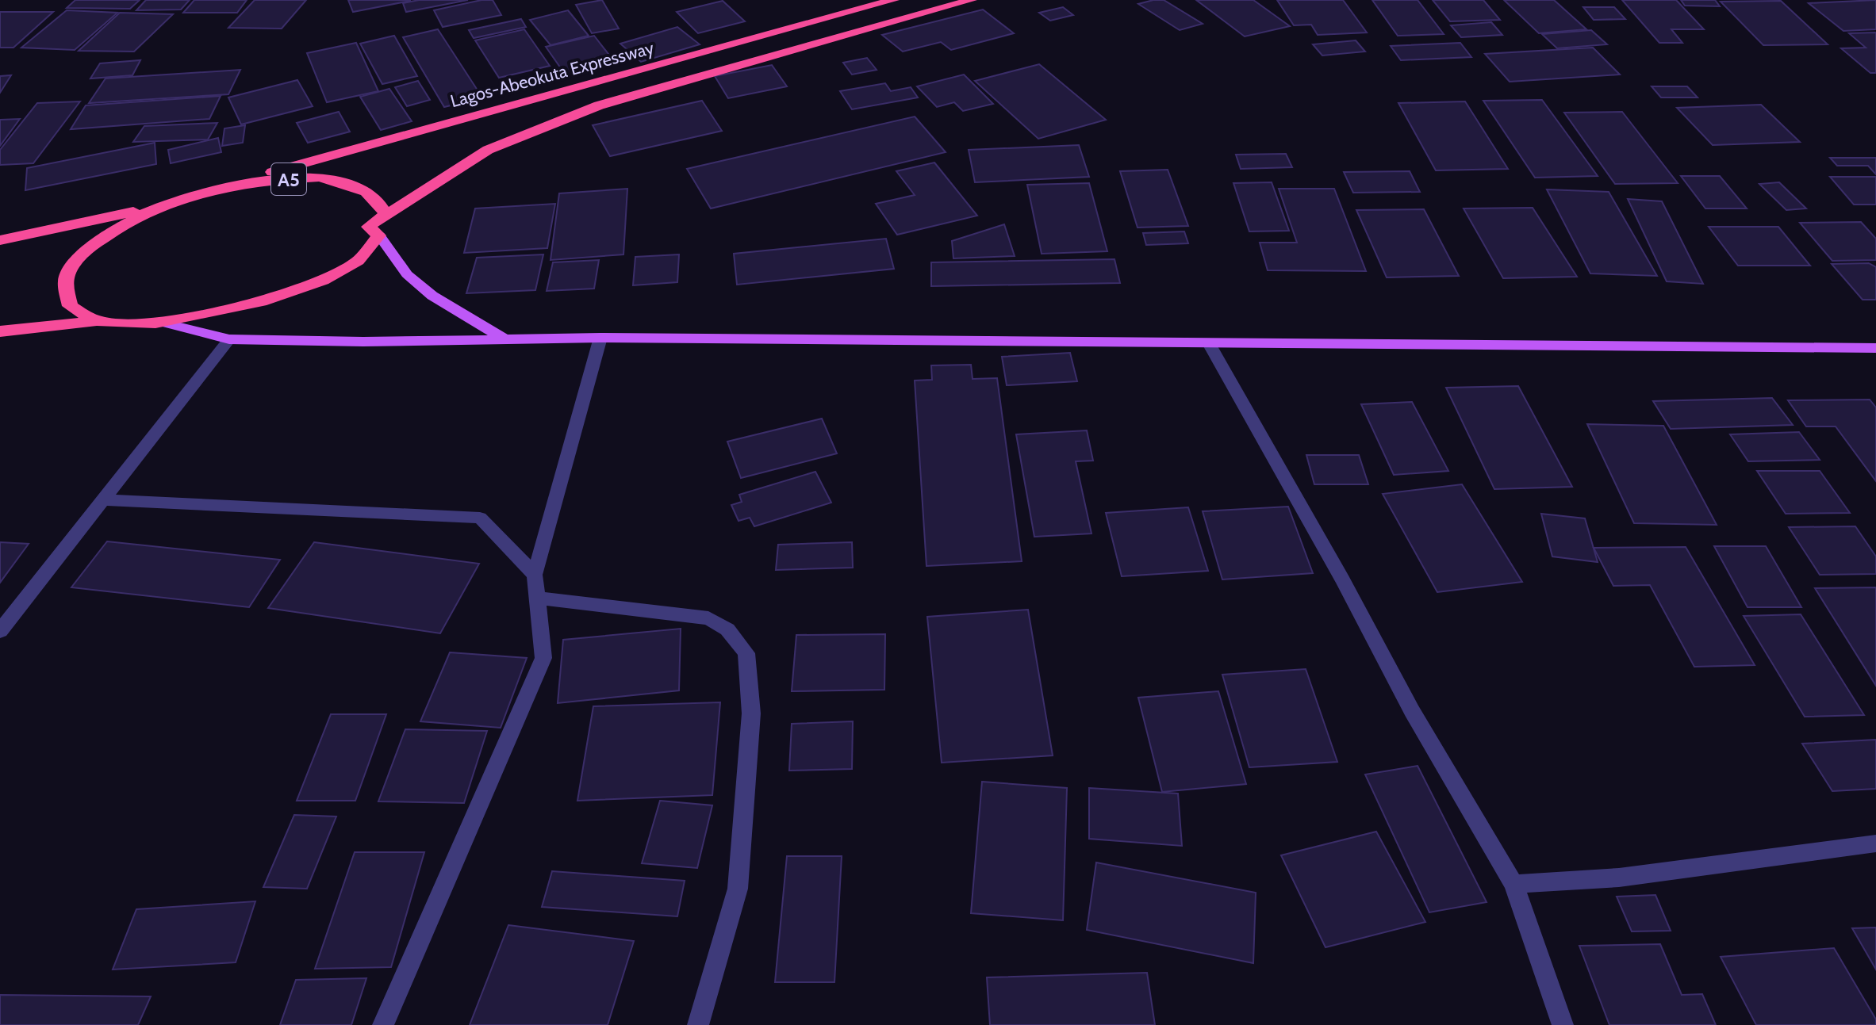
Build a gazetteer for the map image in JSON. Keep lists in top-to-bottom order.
{
  "streets": {
    "highway": ["Lagos-Abeokuta Expressway", "A5"]
  },
  "crossings": [
    ["Lagos-Abeokuta Expressway", "A5"]
  ]
}
